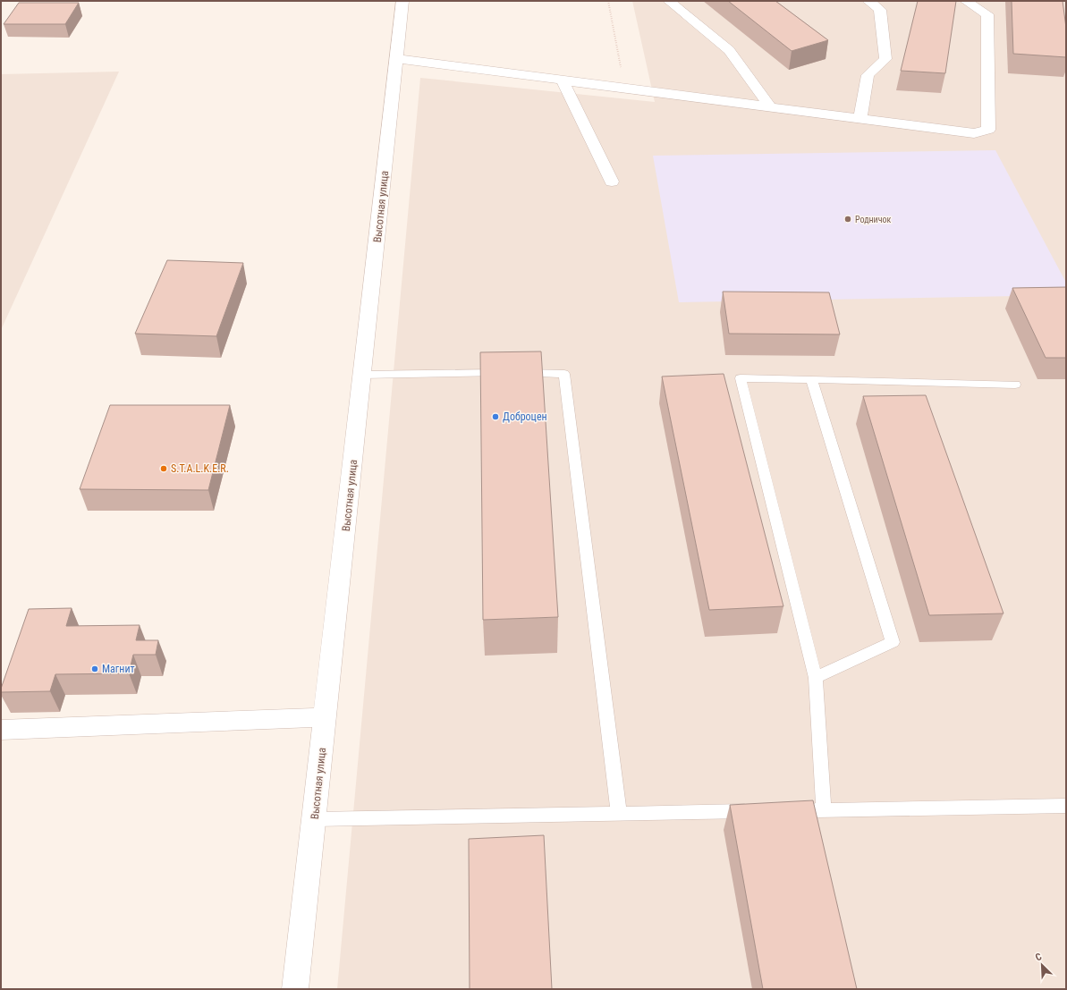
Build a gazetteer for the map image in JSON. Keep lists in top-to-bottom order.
{
  "streets": {
    "street": ["Высотная улица"]
  },
  "places": [
    "Родничок",
    "Доброцен",
    "S.T.A.L.K.E.R.",
    "Магнит"
  ],
  "north": "top left"
}
